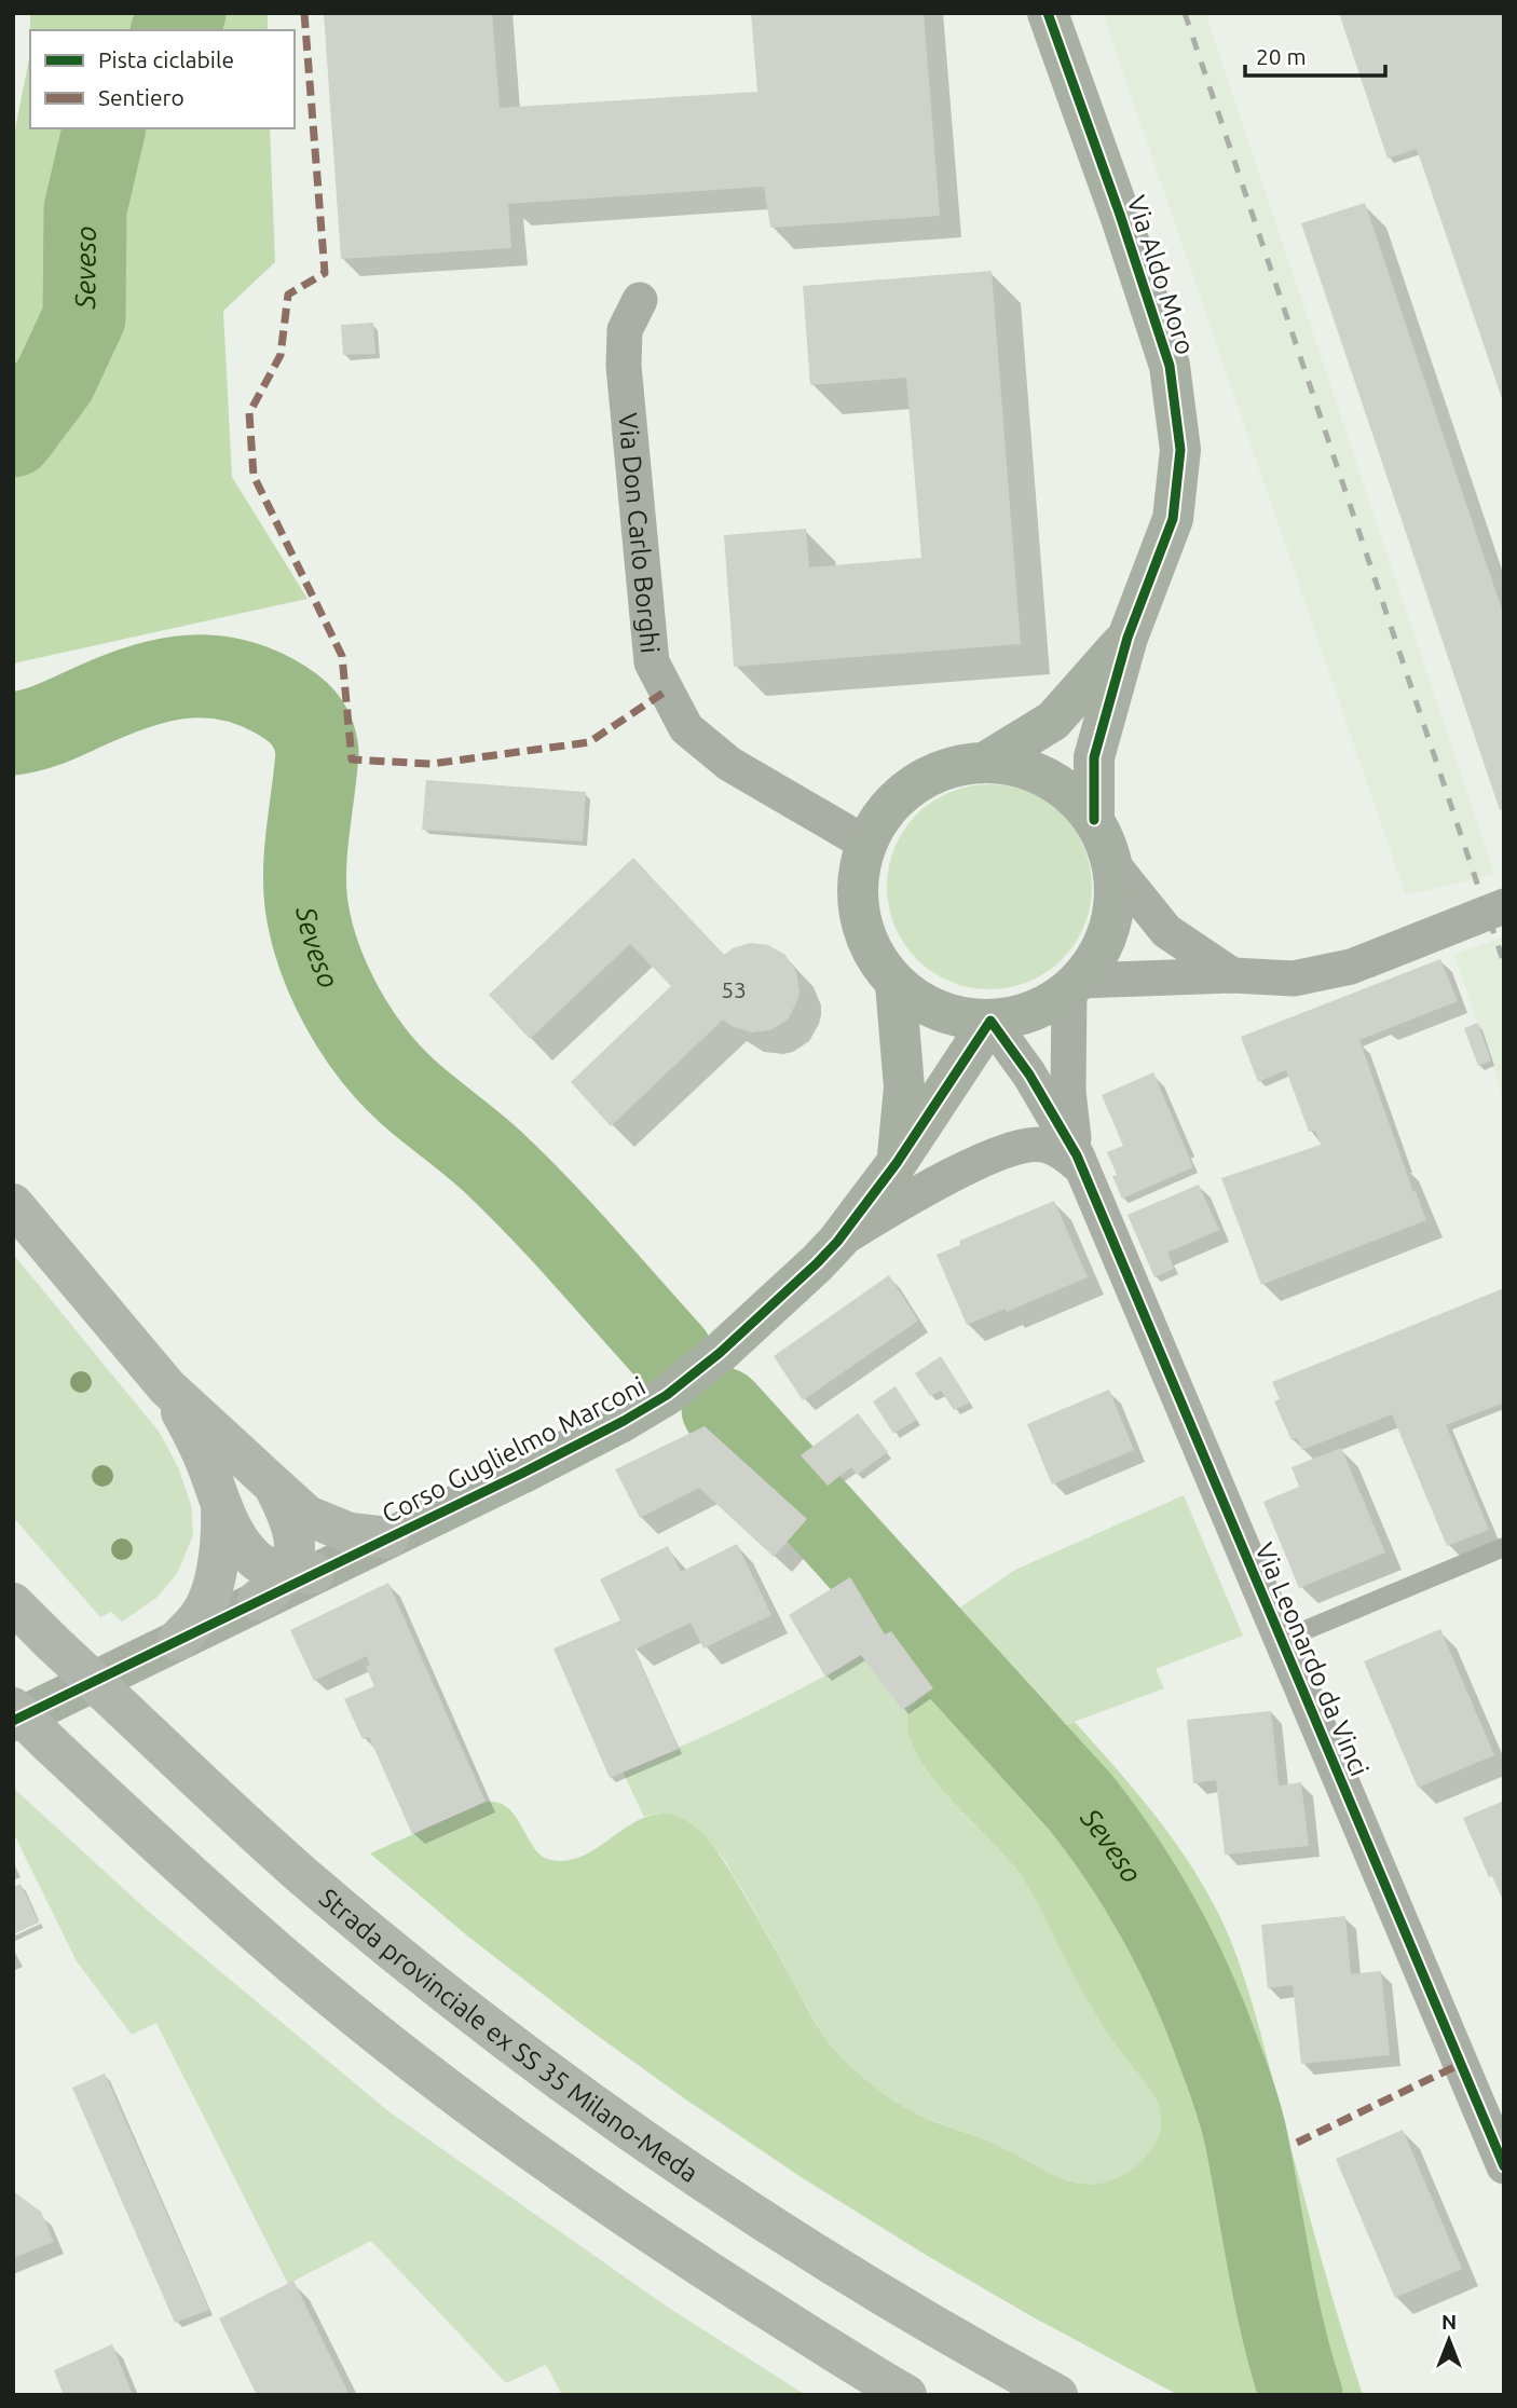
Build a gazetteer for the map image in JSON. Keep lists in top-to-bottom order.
{
  "streets": {
    "highway": ["Strada provinciale ex SS 35 Milano-Meda"],
    "street": [
      "Via Aldo Moro",
      "Via Don Carlo Borghi",
      "Corso Guglielmo Marconi",
      "Via Leonardo da Vinci"
    ]
  },
  "crossings": [
    ["Via Aldo Moro", "Via Don Carlo Borghi"],
    ["Via Aldo Moro", "Corso Guglielmo Marconi"],
    ["Via Don Carlo Borghi", "Corso Guglielmo Marconi"]
  ],
  "water": ["Seveso"],
  "house_numbers": ["53"],
  "legend": ["Pista ciclabile", "Sentiero"],
  "scale_bar": "20 m",
  "north": "top"
}
